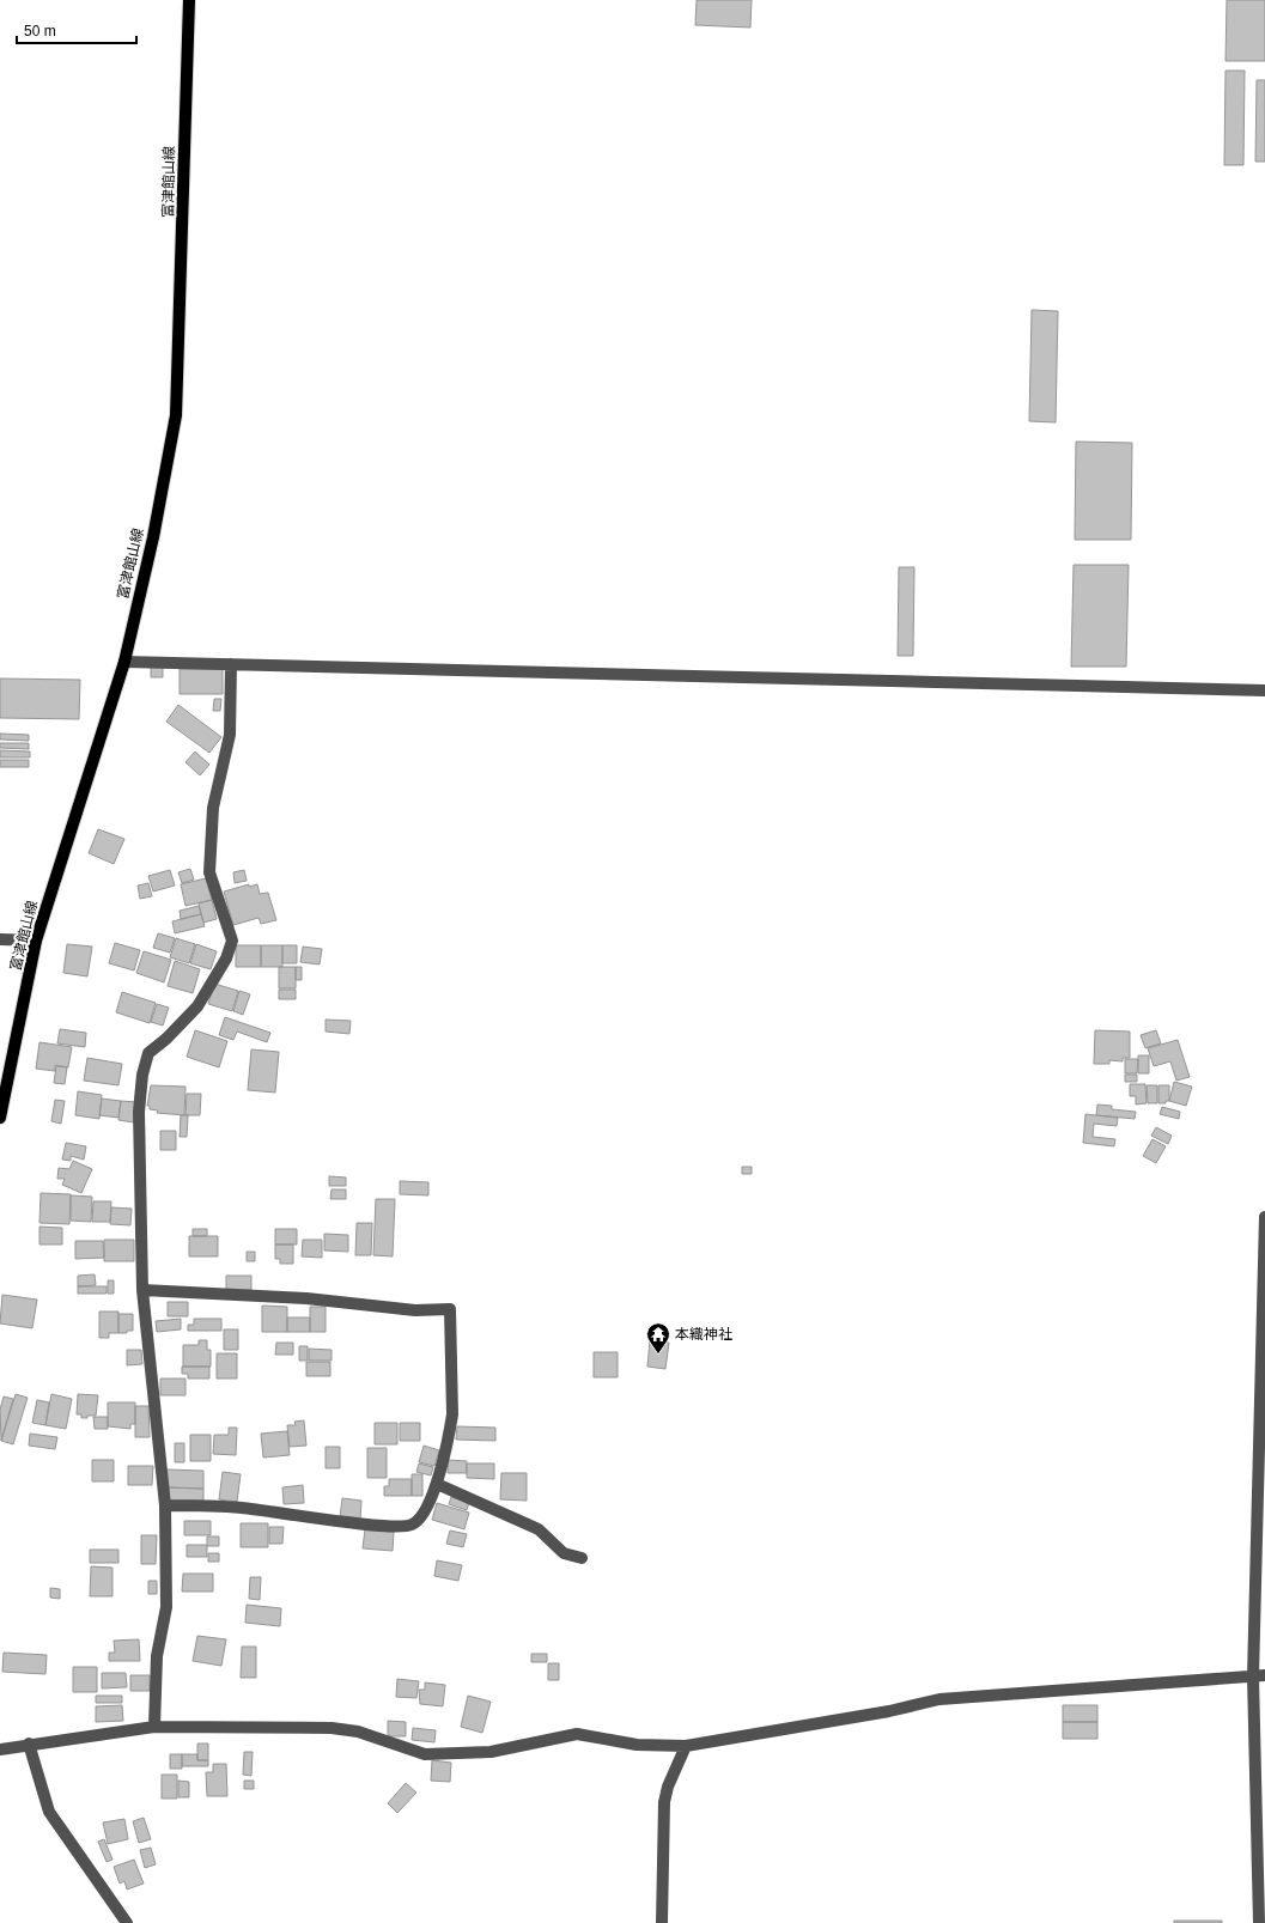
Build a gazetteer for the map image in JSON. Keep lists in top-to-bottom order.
{
  "streets": {
    "main road": ["富津館山線"]
  },
  "places": {
    "temple": ["本織神社"]
  },
  "scale_bar": "50 m"
}
